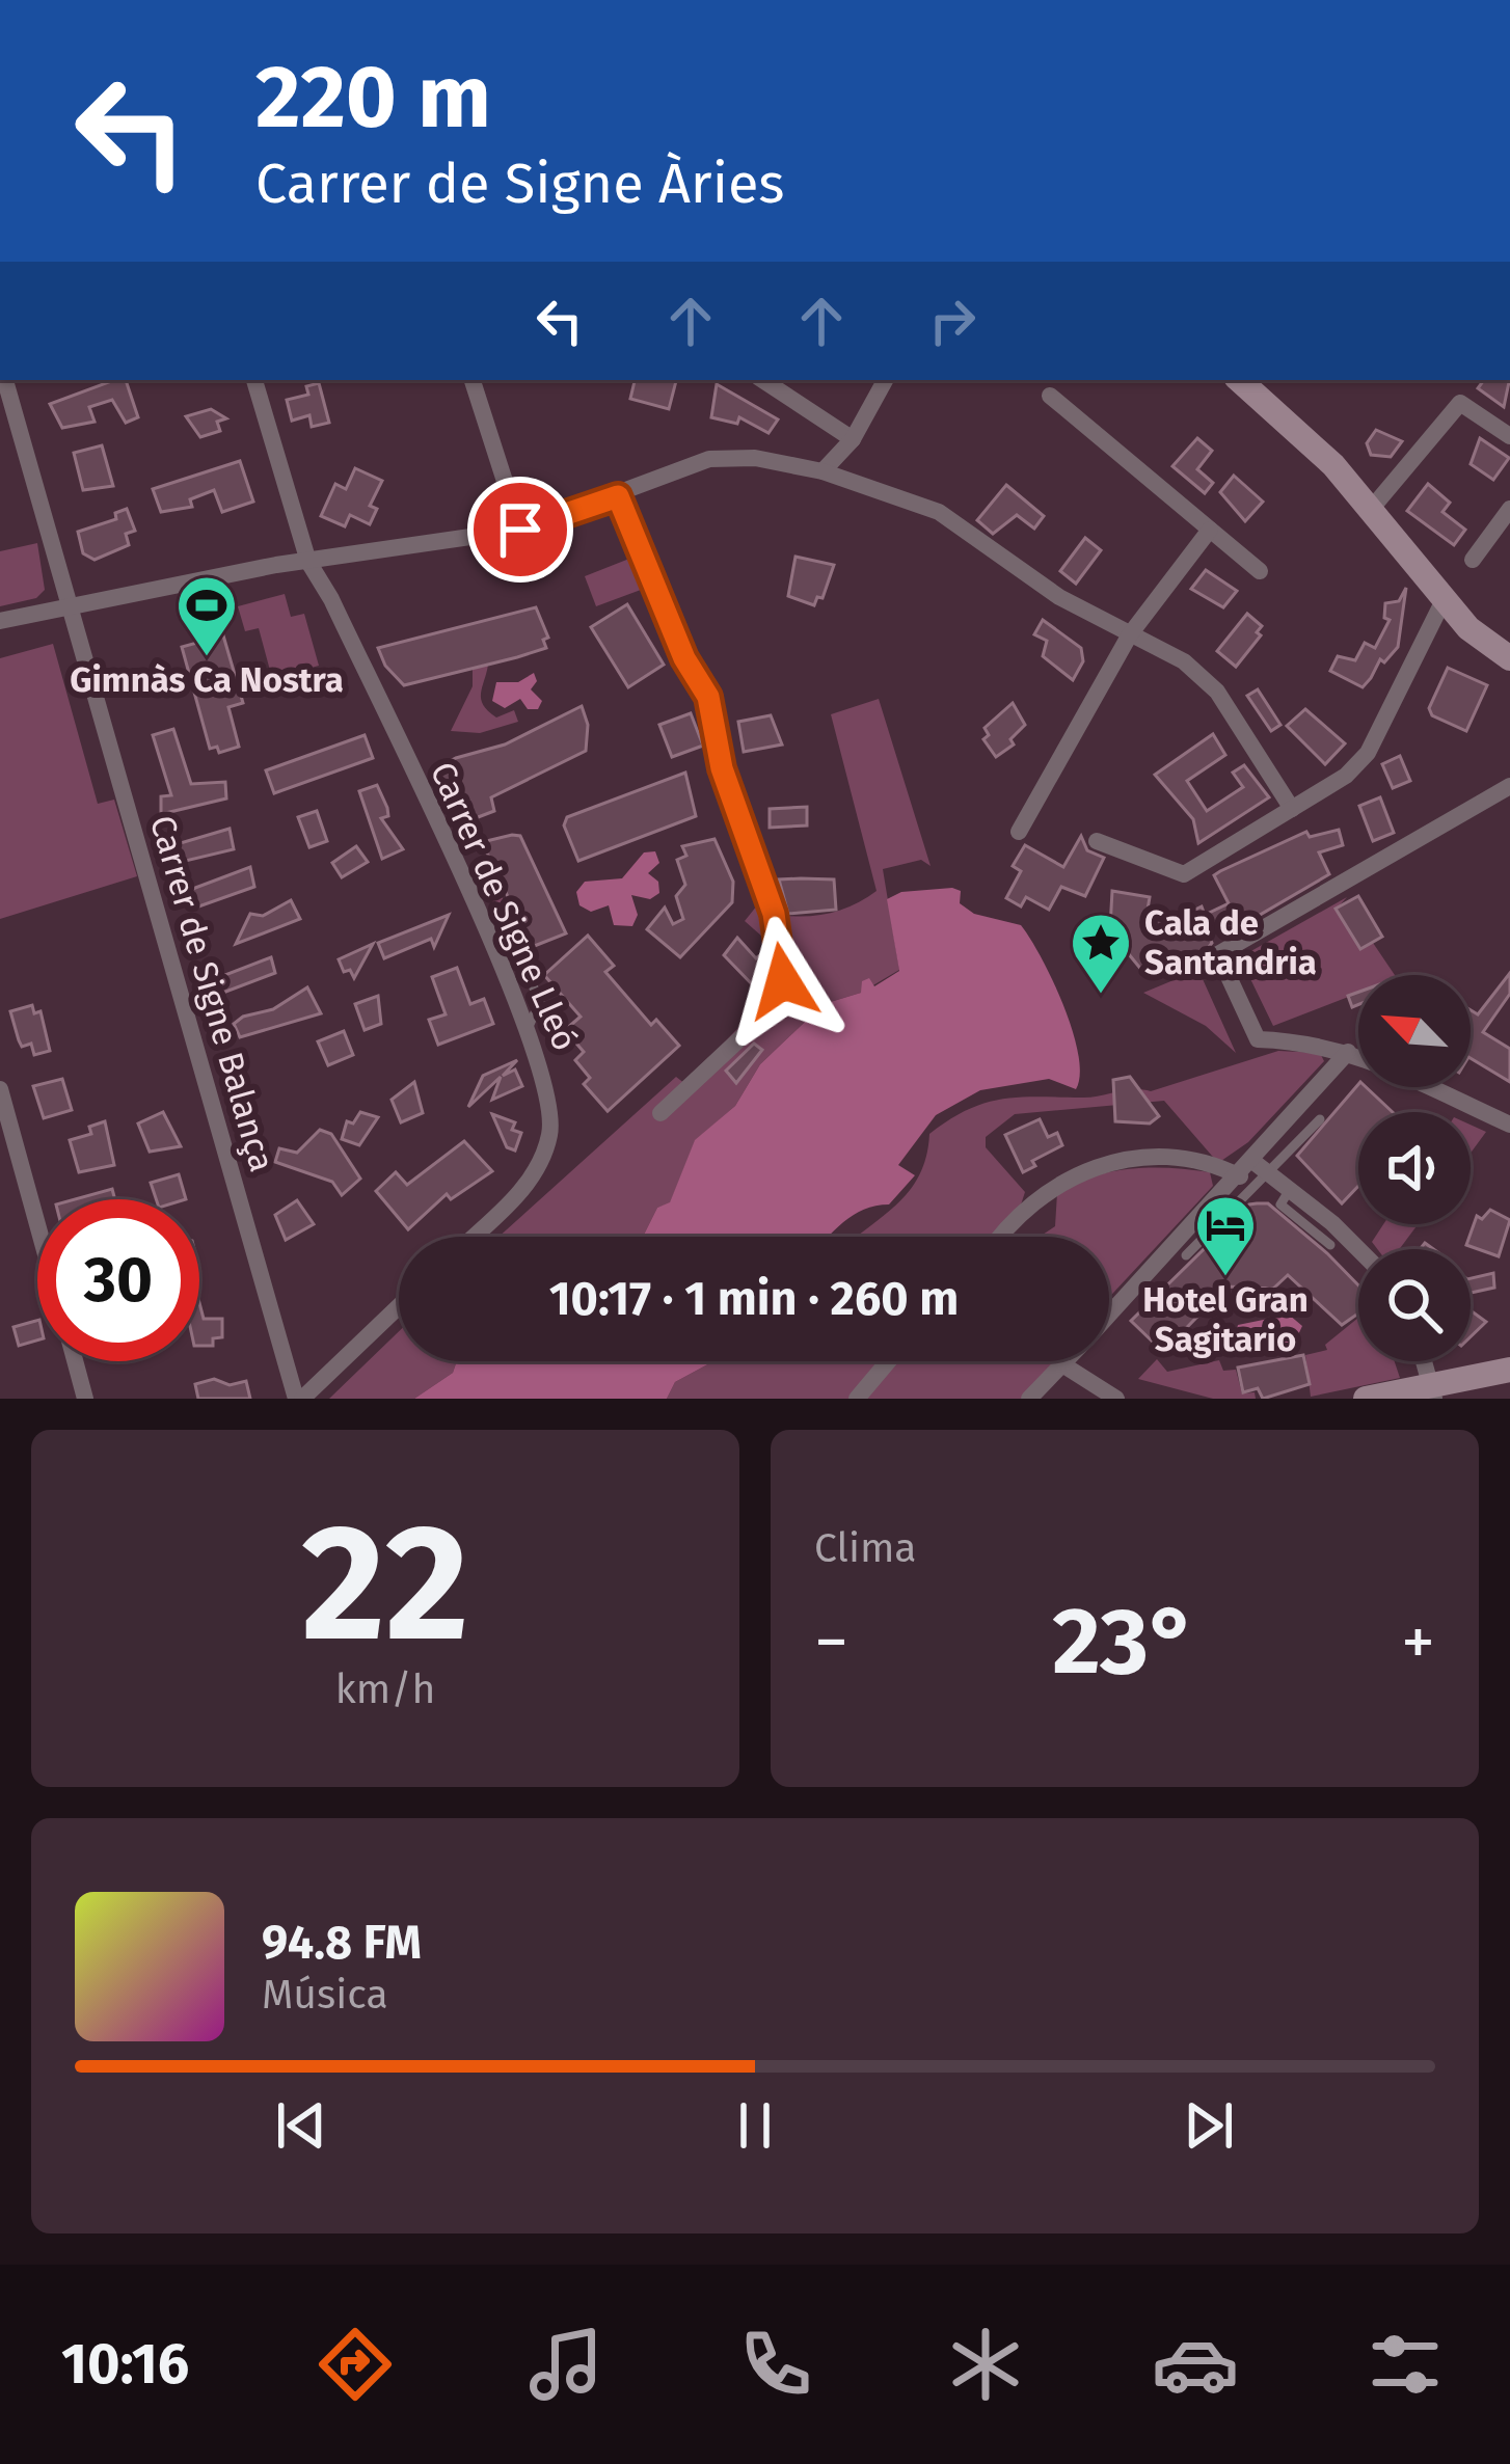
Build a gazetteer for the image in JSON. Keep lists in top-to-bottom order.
{
  "streets": {
    "street": ["Carrer de Signe Lleó", "Carrer de Signe Balança"]
  },
  "places": {
    "sports": ["Gimnàs Ca Nostra"],
    "place": ["Cala de Santandria"],
    "hotel": ["Hotel Gran Sagitario"]
  },
  "north": "top left",
  "page": {
    "turn": ["220 m", "Carrer de Signe Àries"],
    "limit": "30",
    "trip": "10:17 · 1 min · 260 m",
    "tile": [
      ["22", "km/h"],
      "Clima"
    ],
    "heat": ["−", "23°", "+"],
    "song": ["94.8 FM", "Música"],
    "tabs": "10:16"
  }
}
